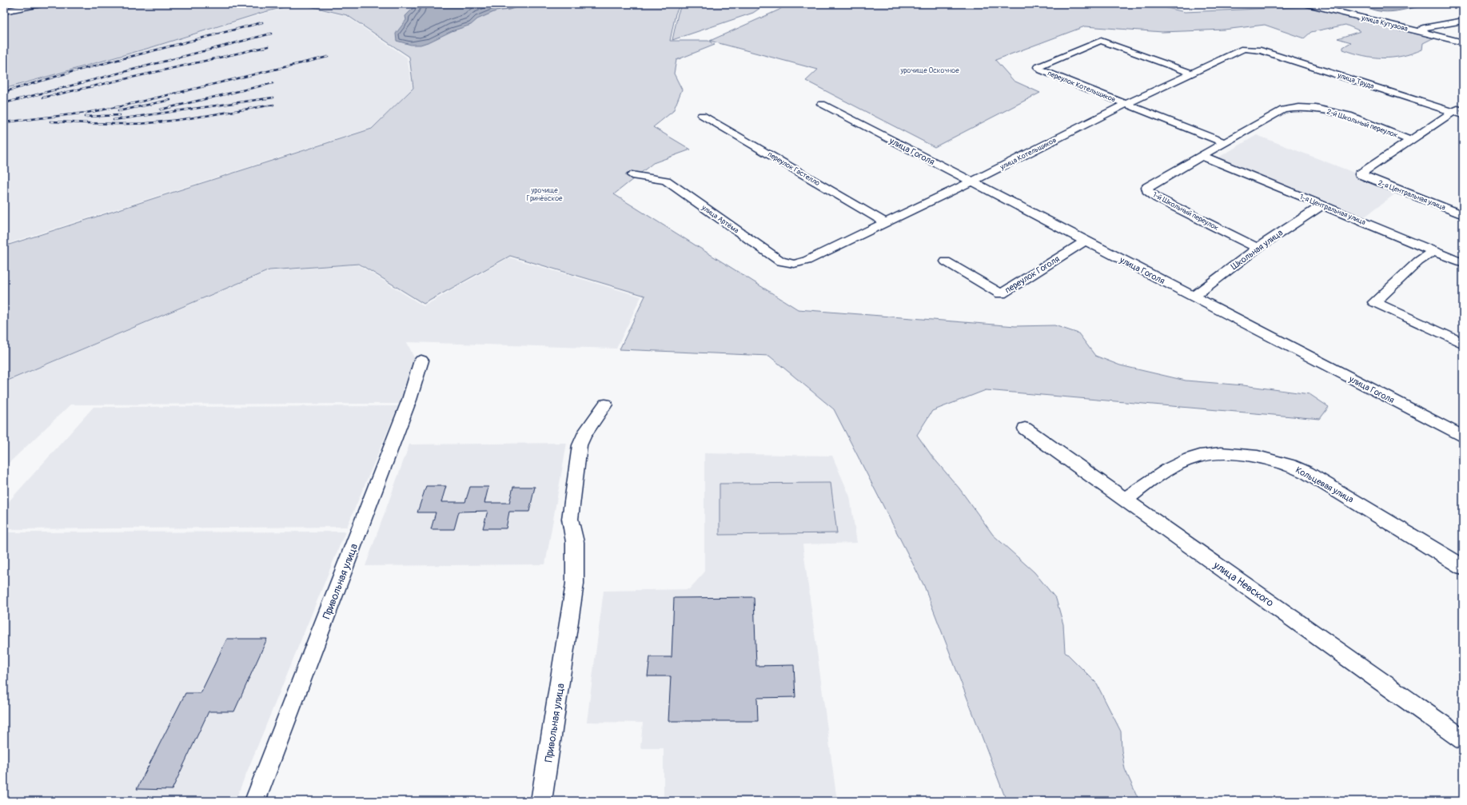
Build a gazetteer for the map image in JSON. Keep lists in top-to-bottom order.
{
  "streets": {
    "street": [
      "улица Кутузова",
      "улица Труда",
      "переулок Котельщиков",
      "2-й Школьный переулок",
      "улица Гоголя",
      "улица Котельщиков",
      "переулок Гастелло",
      "2-я Центральная улица",
      "1-я Центральная улица",
      "1-й Школьный переулок",
      "улица Артёма",
      "Школьная улица",
      "переулок Гоголя",
      "Кольцевая улица",
      "Привольная улица",
      "улица Невского"
    ]
  },
  "crossings": [
    ["улица Труда", "улица Котельщиков"],
    ["переулок Котельщиков", "2-й Школьный переулок"],
    ["переулок Котельщиков", "улица Котельщиков"],
    ["переулок Котельщиков", "1-й Школьный переулок"],
    ["2-й Школьный переулок", "2-я Центральная улица"],
    ["2-й Школьный переулок", "1-й Школьный переулок"],
    ["улица Гоголя", "улица Котельщиков"],
    ["улица Гоголя", "Школьная улица"],
    ["улица Гоголя", "переулок Гоголя"],
    ["улица Котельщиков", "переулок Гастелло"],
    ["улица Котельщиков", "улица Артёма"],
    ["1-я Центральная улица", "1-й Школьный переулок"],
    ["1-я Центральная улица", "Школьная улица"],
    ["1-й Школьный переулок", "Школьная улица"],
    ["Кольцевая улица", "улица Невского"]
  ],
  "parks": ["урочище Оскочное", "урочище Гринёвское"]
}
